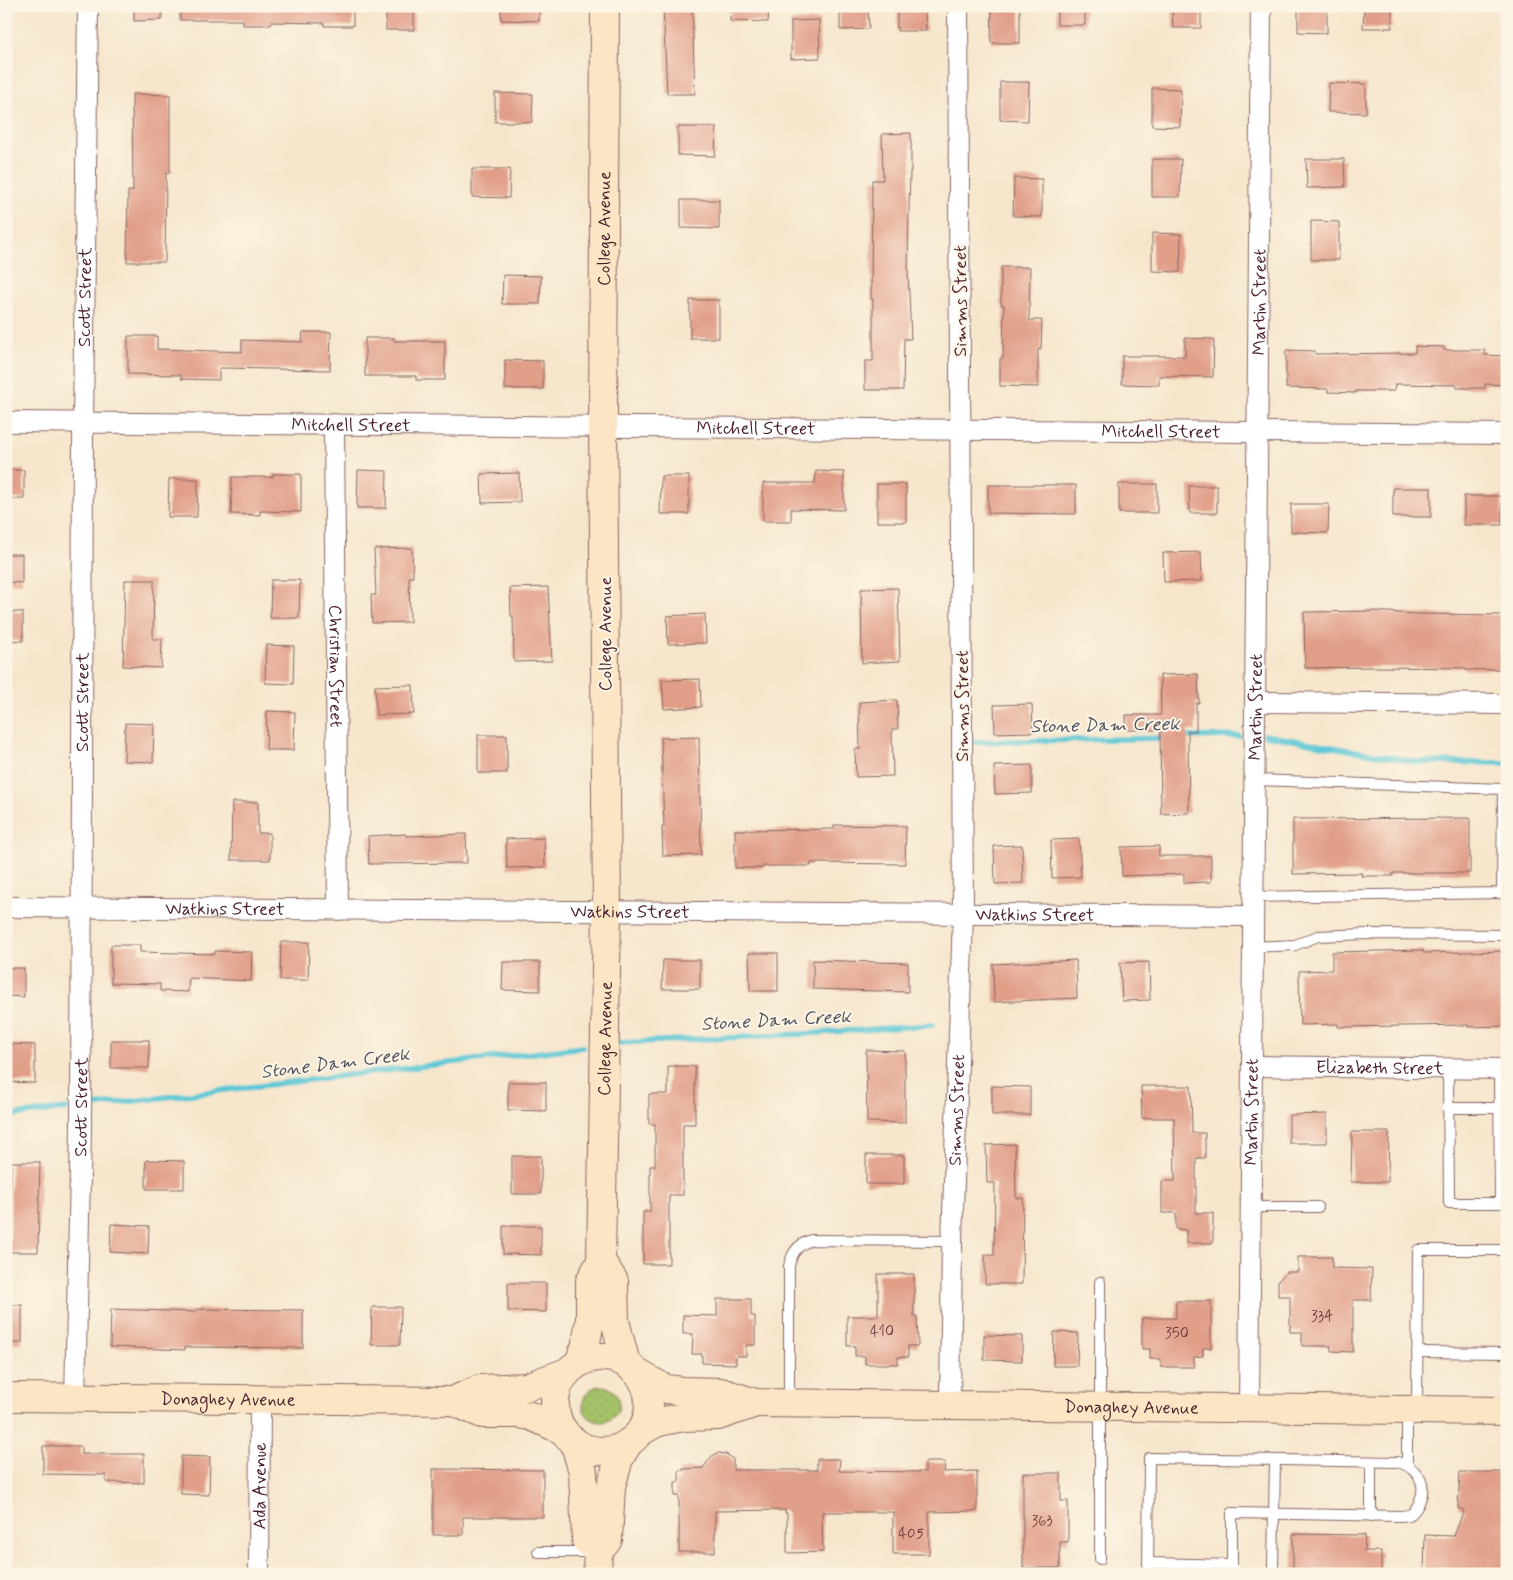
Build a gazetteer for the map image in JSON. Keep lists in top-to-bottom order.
{
  "streets": {
    "street": [
      "College Avenue",
      "Scott Street",
      "Simms Street",
      "Martin Street",
      "Mitchell Street",
      "Christian Street",
      "Watkins Street",
      "Elizabeth Street",
      "Donaghey Avenue",
      "Ada Avenue"
    ]
  },
  "crossings": [
    ["College Avenue", "Mitchell Street"],
    ["College Avenue", "Watkins Street"],
    ["College Avenue", "Donaghey Avenue"],
    ["Scott Street", "Mitchell Street"],
    ["Scott Street", "Watkins Street"],
    ["Scott Street", "Donaghey Avenue"],
    ["Simms Street", "Mitchell Street"],
    ["Simms Street", "Watkins Street"],
    ["Simms Street", "Donaghey Avenue"],
    ["Martin Street", "Mitchell Street"],
    ["Martin Street", "Watkins Street"],
    ["Martin Street", "Elizabeth Street"],
    ["Martin Street", "Donaghey Avenue"],
    ["Mitchell Street", "Christian Street"],
    ["Christian Street", "Watkins Street"],
    ["Donaghey Avenue", "Ada Avenue"]
  ],
  "water": ["Stone Dam Creek"],
  "house_numbers": [
    "334",
    "410",
    "350",
    "363",
    "405"
  ]
}
